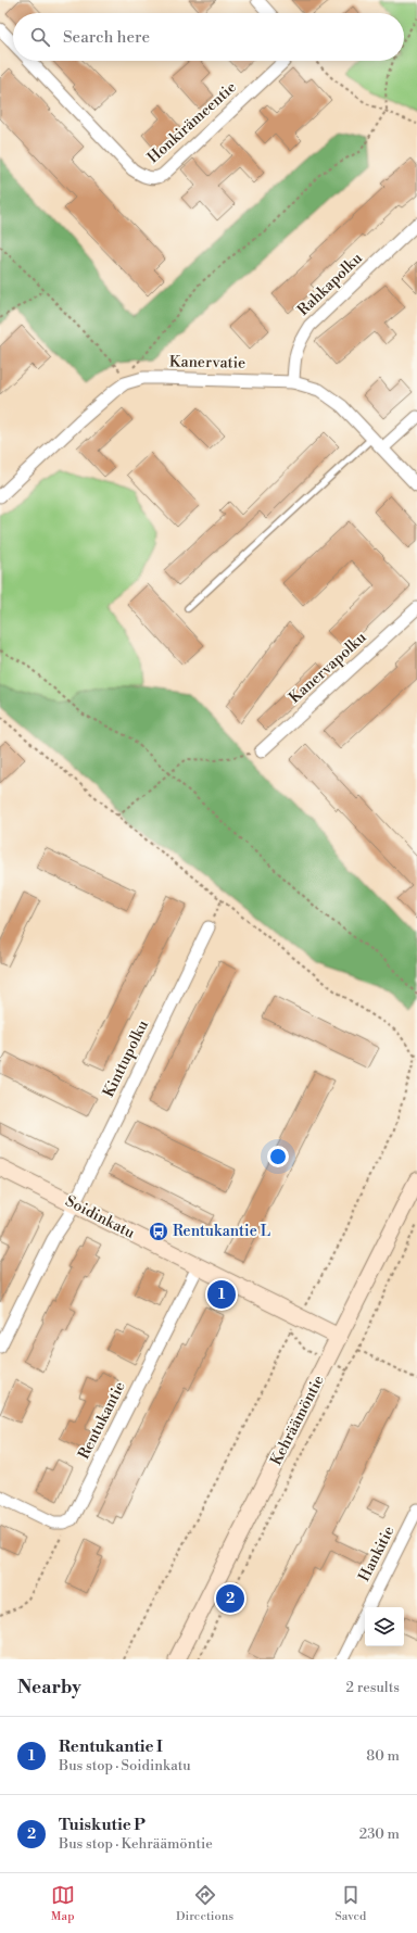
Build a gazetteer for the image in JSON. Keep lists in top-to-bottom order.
{
  "streets": {
    "street": [
      "Honkirämeentie",
      "Rahkapolku",
      "Kanervatie",
      "Kanervapolku",
      "Kinttupolku",
      "Soidinkatu",
      "Rentukantie",
      "Kehräämöntie",
      "Hankitie"
    ]
  },
  "crossings": [
    ["Rahkapolku", "Kanervatie"],
    ["Kinttupolku", "Soidinkatu"],
    ["Soidinkatu", "Rentukantie"],
    ["Soidinkatu", "Kehräämöntie"]
  ],
  "places": {
    "bus stop": ["Rentukantie L"]
  },
  "page": {
    "search": "Search here",
    "pins": ["1", "2"],
    "heading": ["Nearby", "2 results"],
    "list": [
      {
        "mark": "1",
        "name": "Rentukantie I",
        "note": "Bus stop · Soidinkatu",
        "value": "80 m"
      },
      {
        "mark": "2",
        "name": "Tuiskutie P",
        "note": "Bus stop · Kehräämöntie",
        "value": "230 m"
      }
    ],
    "nav": ["Map", "Directions", "Saved"]
  }
}
